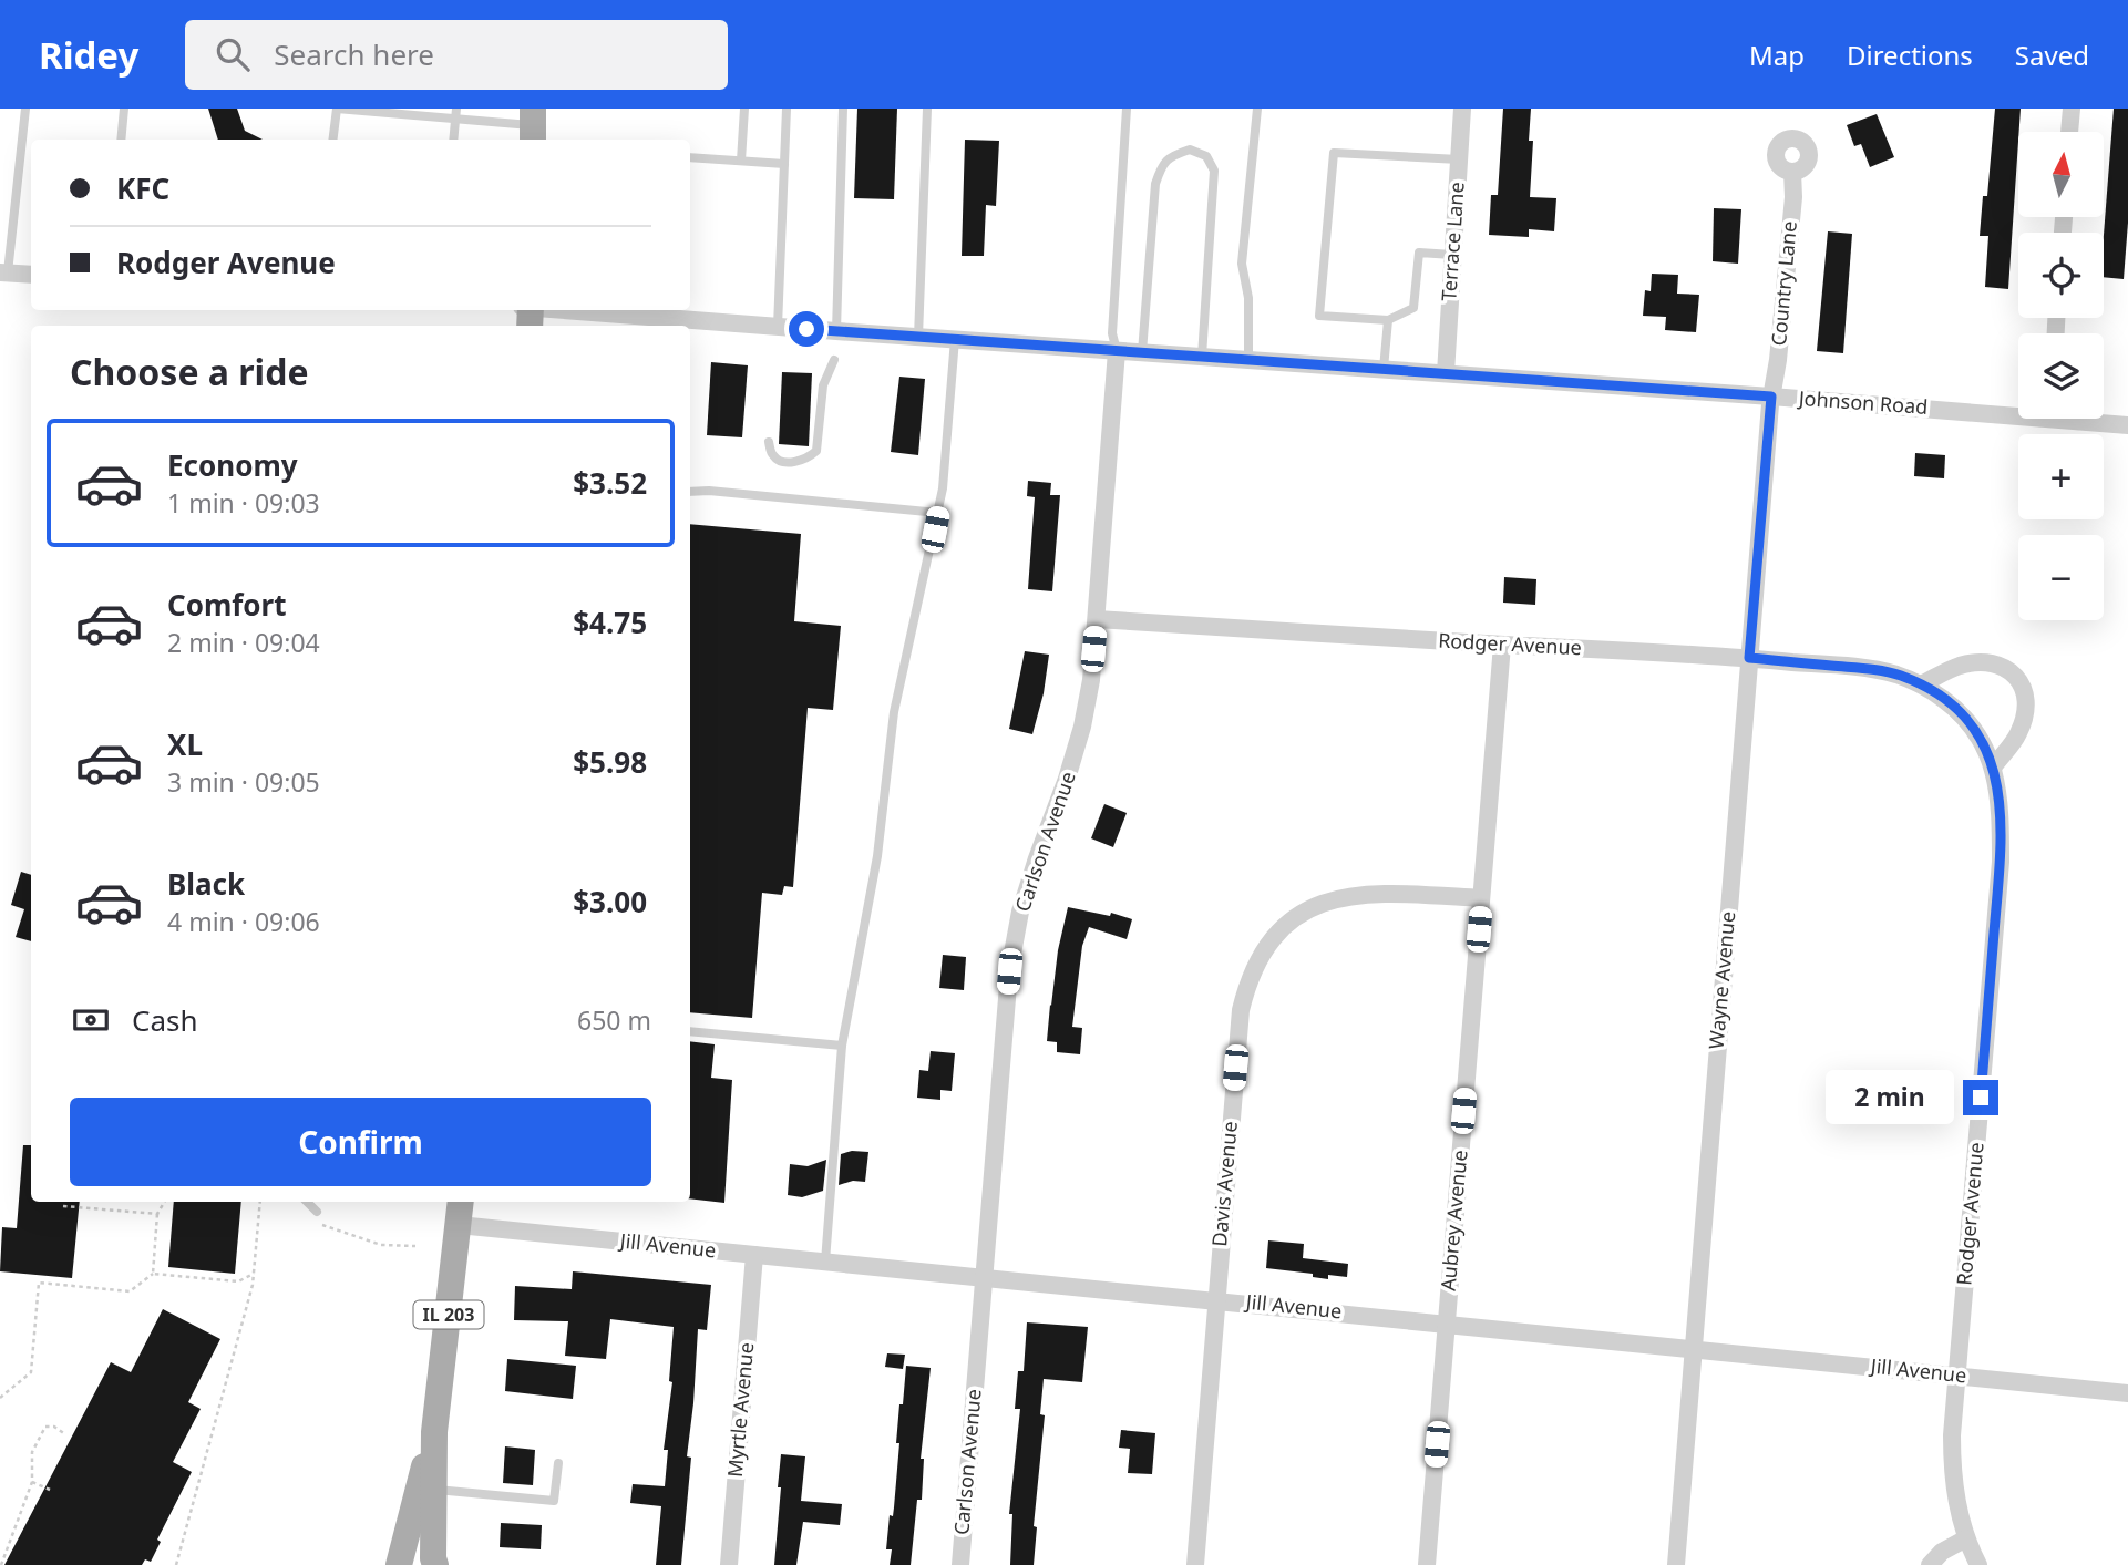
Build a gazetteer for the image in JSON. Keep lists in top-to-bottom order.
{
  "streets": {
    "main road": ["IL 203"],
    "street": [
      "Terrace Lane",
      "Country Lane",
      "Johnson Road",
      "Rodger Avenue",
      "Carlson Avenue",
      "Wayne Avenue",
      "Davis Avenue",
      "Aubrey Avenue",
      "Jill Avenue",
      "Myrtle Avenue"
    ]
  },
  "crossings": [
    ["Terrace Lane", "Johnson Road"],
    ["Country Lane", "Johnson Road"],
    ["Country Lane", "Wayne Avenue"],
    ["Johnson Road", "Carlson Avenue"],
    ["Johnson Road", "Wayne Avenue"],
    ["Rodger Avenue", "Carlson Avenue"],
    ["Rodger Avenue", "Wayne Avenue"],
    ["Rodger Avenue", "Aubrey Avenue"],
    ["Rodger Avenue", "Jill Avenue"],
    ["Carlson Avenue", "Jill Avenue"],
    ["Wayne Avenue", "Jill Avenue"],
    ["Davis Avenue", "Aubrey Avenue"],
    ["Davis Avenue", "Jill Avenue"],
    ["Aubrey Avenue", "Jill Avenue"],
    ["Jill Avenue", "IL 203"],
    ["Jill Avenue", "Myrtle Avenue"]
  ],
  "north": "top",
  "page": {
    "header": "Ridey",
    "search": "Search here",
    "nav": ["Map", "Directions", "Saved"],
    "map_buttons": ["+", "−"],
    "banner": ["KFC", "Rodger Avenue"],
    "heading": "Choose a ride",
    "list": [
      {
        "name": "Economy",
        "note": "1 min · 09:03",
        "value": "$3.52"
      },
      {
        "name": "Comfort",
        "note": "2 min · 09:04",
        "value": "$4.75"
      },
      {
        "name": "XL",
        "note": "3 min · 09:05",
        "value": "$5.98"
      },
      {
        "name": "Black",
        "note": "4 min · 09:06",
        "value": "$3.00"
      }
    ],
    "pay": ["Cash", "650 m"],
    "bubble": "2 min",
    "buttons": "Confirm"
  }
}
